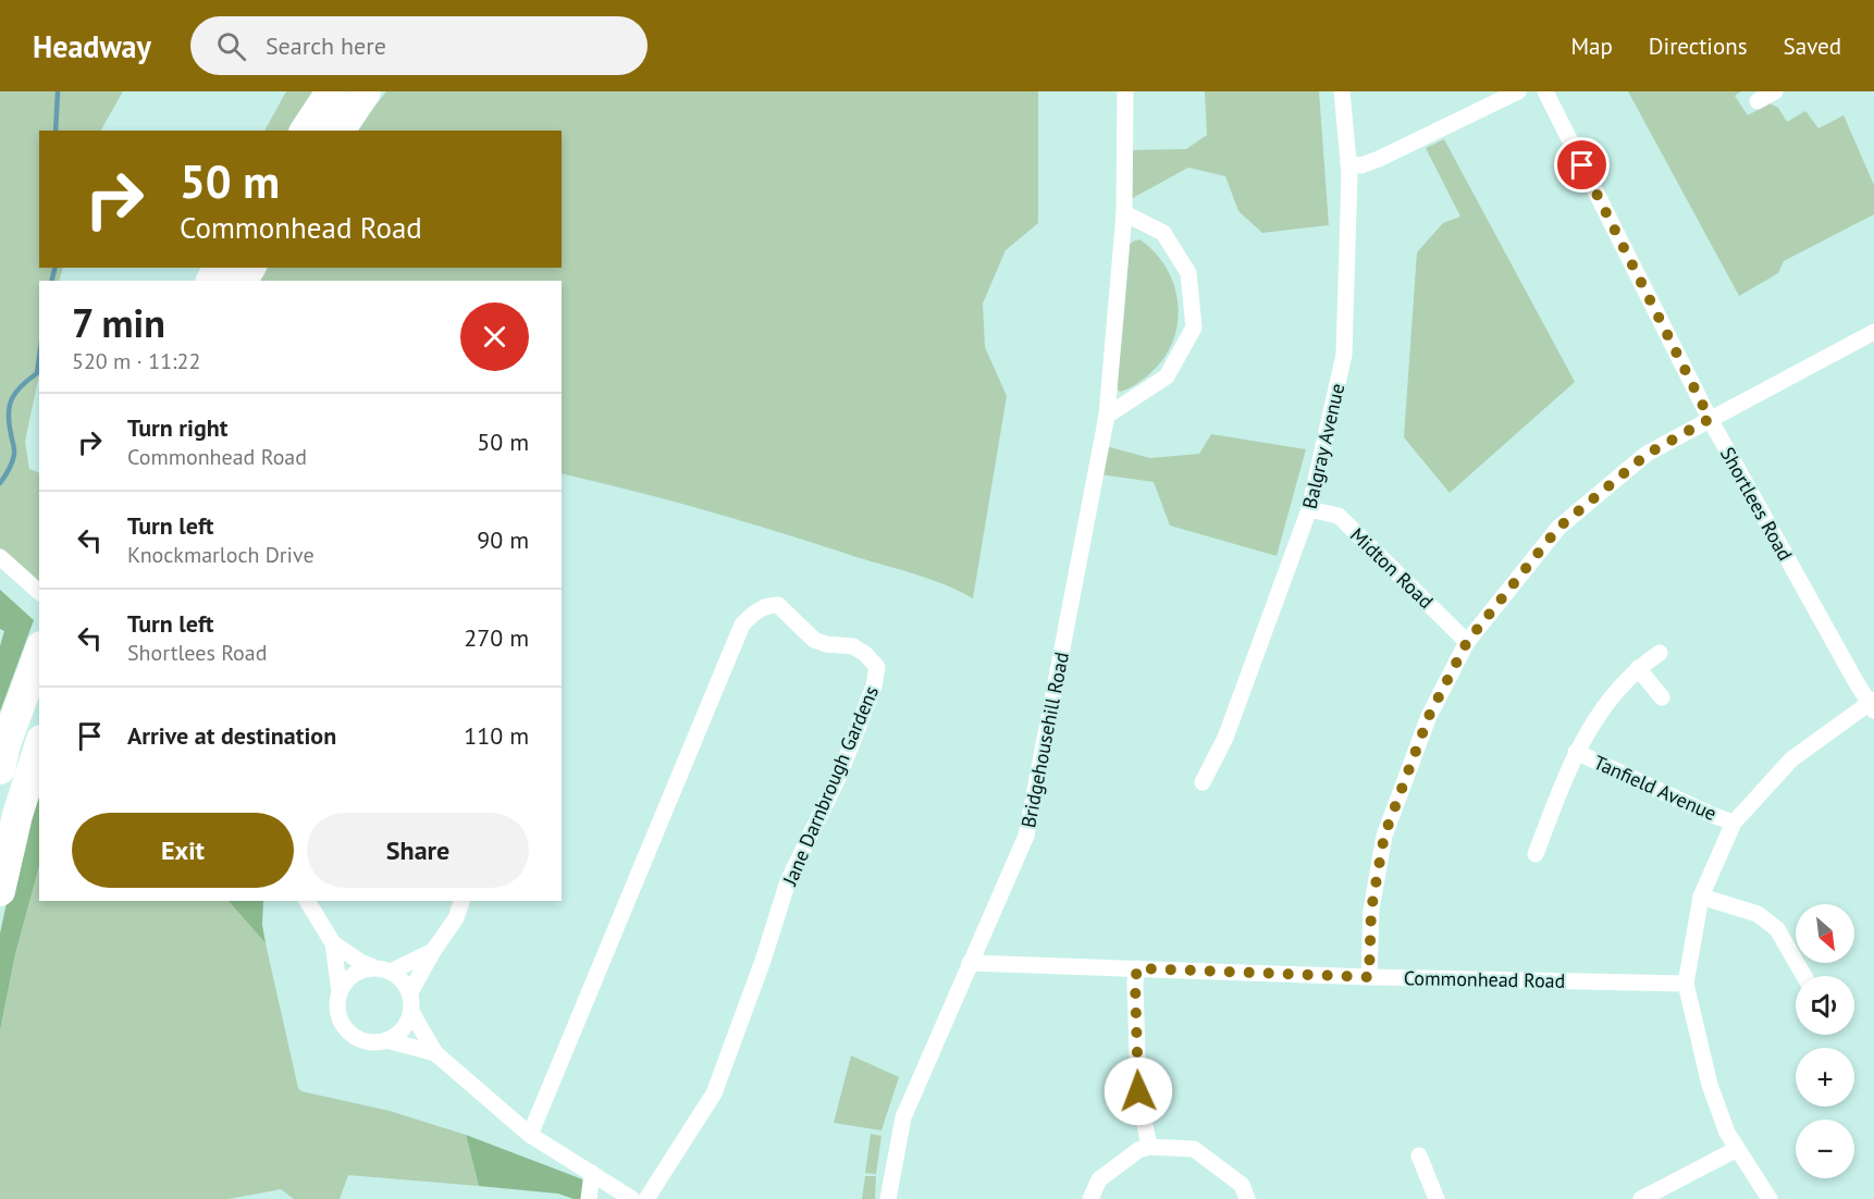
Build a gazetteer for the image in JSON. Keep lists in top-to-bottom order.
{
  "streets": {
    "street": [
      "Balgray Avenue",
      "Shortlees Road",
      "Midton Road",
      "Bridgehousehill Road",
      "Jane Darnbrough Gardens",
      "Tanfield Avenue",
      "Commonhead Road"
    ]
  },
  "crossings": [
    ["Balgray Avenue", "Midton Road"],
    ["Bridgehousehill Road", "Commonhead Road"]
  ],
  "north": "bottom right",
  "page": {
    "header": "Headway",
    "search": "Search here",
    "nav": ["Map", "Directions", "Saved"],
    "turn": ["50 m", "Commonhead Road"],
    "heading": ["7 min", "520 m · 11:22"],
    "list": [
      {
        "name": "Turn right",
        "note": "Commonhead Road",
        "value": "50 m"
      },
      {
        "name": "Turn left",
        "note": "Knockmarloch Drive",
        "value": "90 m"
      },
      {
        "name": "Turn left",
        "note": "Shortlees Road",
        "value": "270 m"
      },
      {
        "name": "Arrive at destination",
        "value": "110 m"
      }
    ],
    "buttons": ["Exit", "Share"],
    "map_buttons": ["+", "−"]
  }
}
